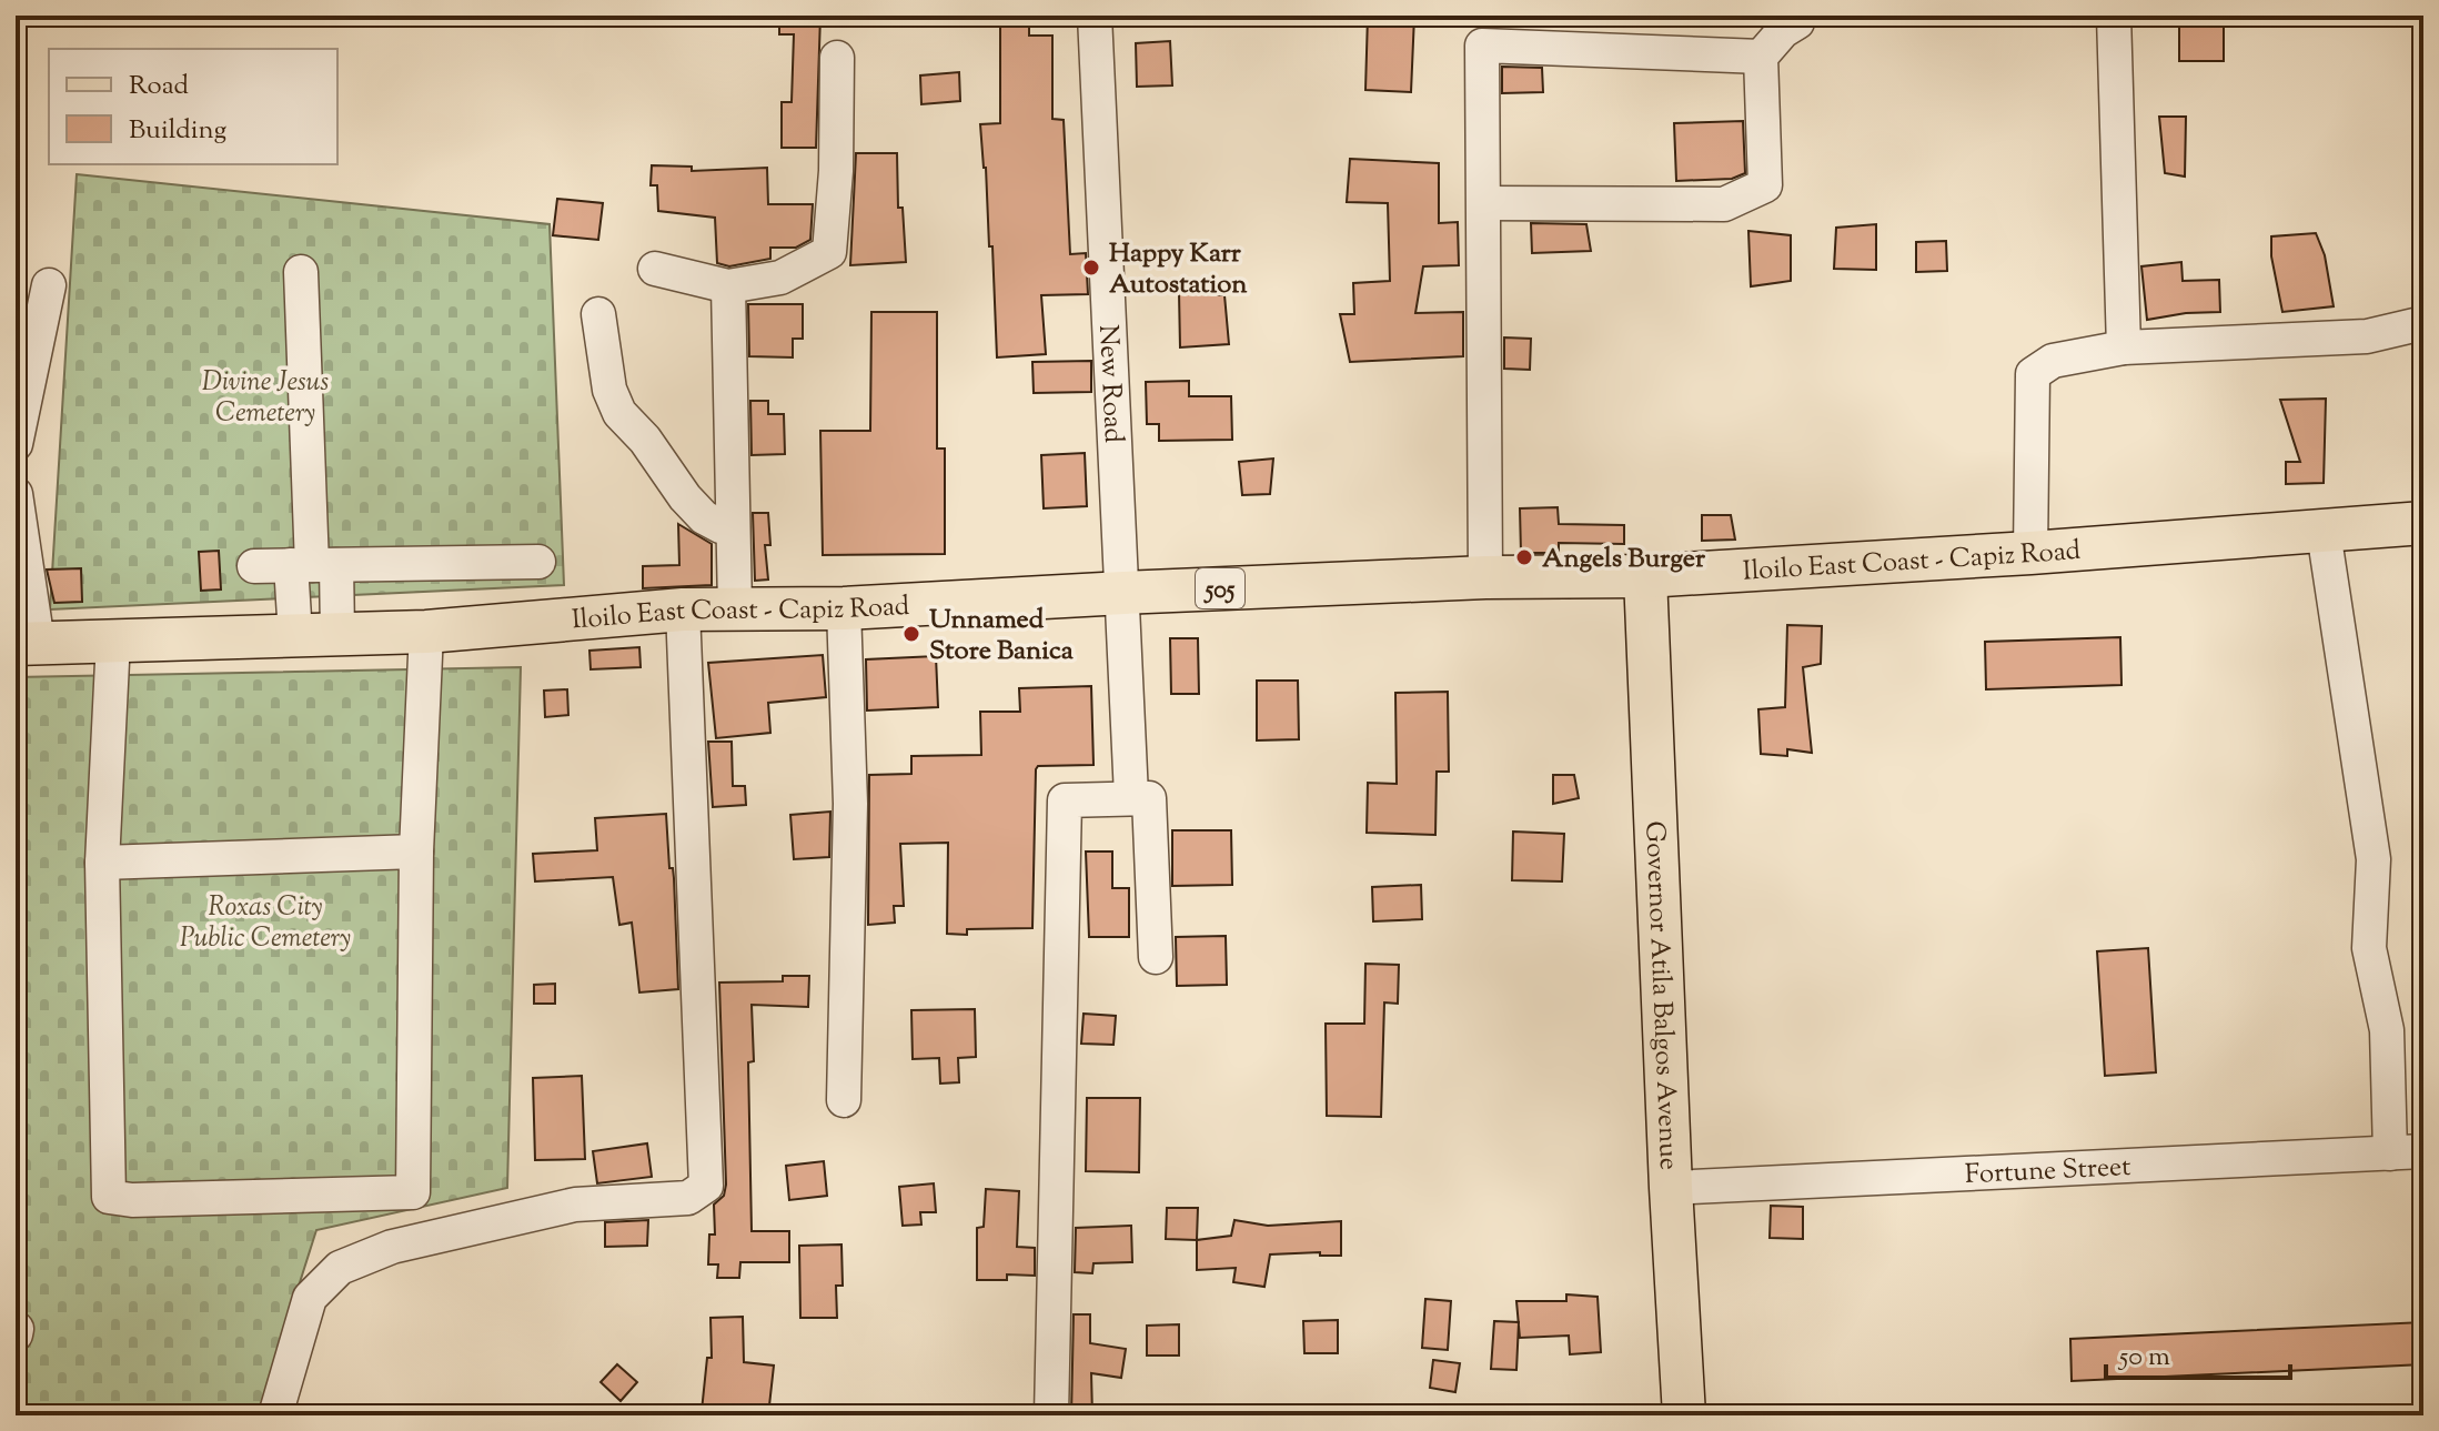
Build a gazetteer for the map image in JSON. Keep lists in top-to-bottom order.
{
  "streets": {
    "main road": ["Iloilo East Coast - Capiz Road", "505", "Governor Atila Balgos Avenue"],
    "street": ["New Road", "Fortune Street"]
  },
  "crossings": [
    ["New Road", "Iloilo East Coast - Capiz Road"],
    ["Iloilo East Coast - Capiz Road", "Governor Atila Balgos Avenue"],
    ["Governor Atila Balgos Avenue", "Fortune Street"]
  ],
  "parks": ["Divine Jesus Cemetery", "Roxas City Public Cemetery"],
  "places": ["Happy Karr Autostation", "Angels Burger", "Unnamed Store Banica"],
  "legend": ["Road", "Building"],
  "scale_bar": "50 m"
}
